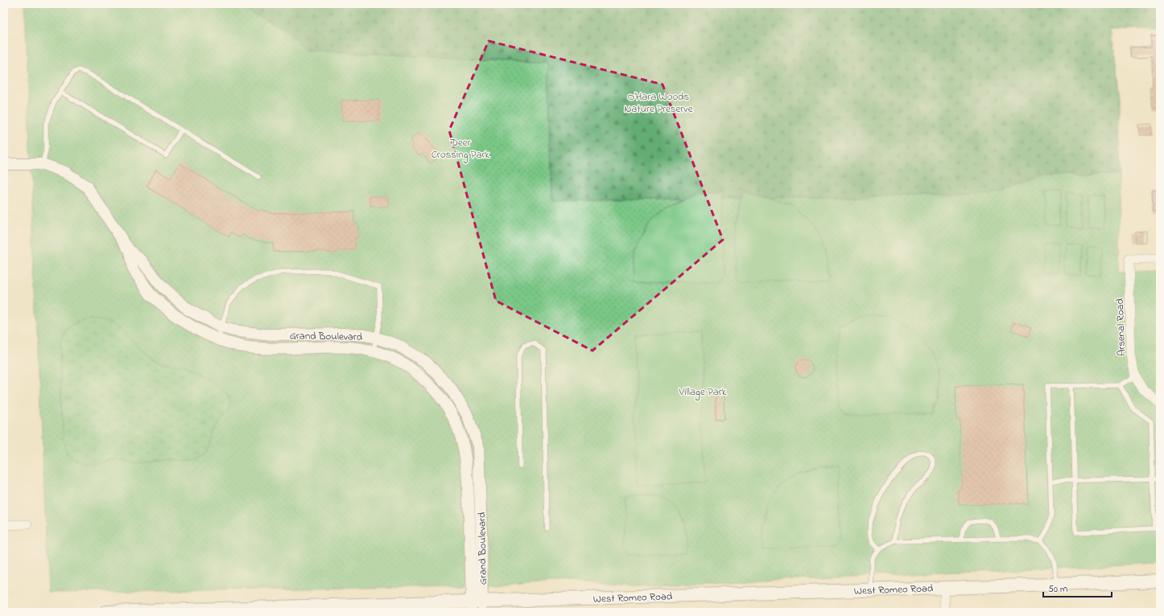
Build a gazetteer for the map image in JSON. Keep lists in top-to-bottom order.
{
  "streets": {
    "main road": ["West Romeo Road"],
    "street": ["Arsenal Road", "Grand Boulevard"]
  },
  "crossings": [
    ["Grand Boulevard", "West Romeo Road"]
  ],
  "parks": ["O'Hara Woods Nature Preserve", "Deer Crossing Park", "Village Park"],
  "scale_bar": "50 m"
}
